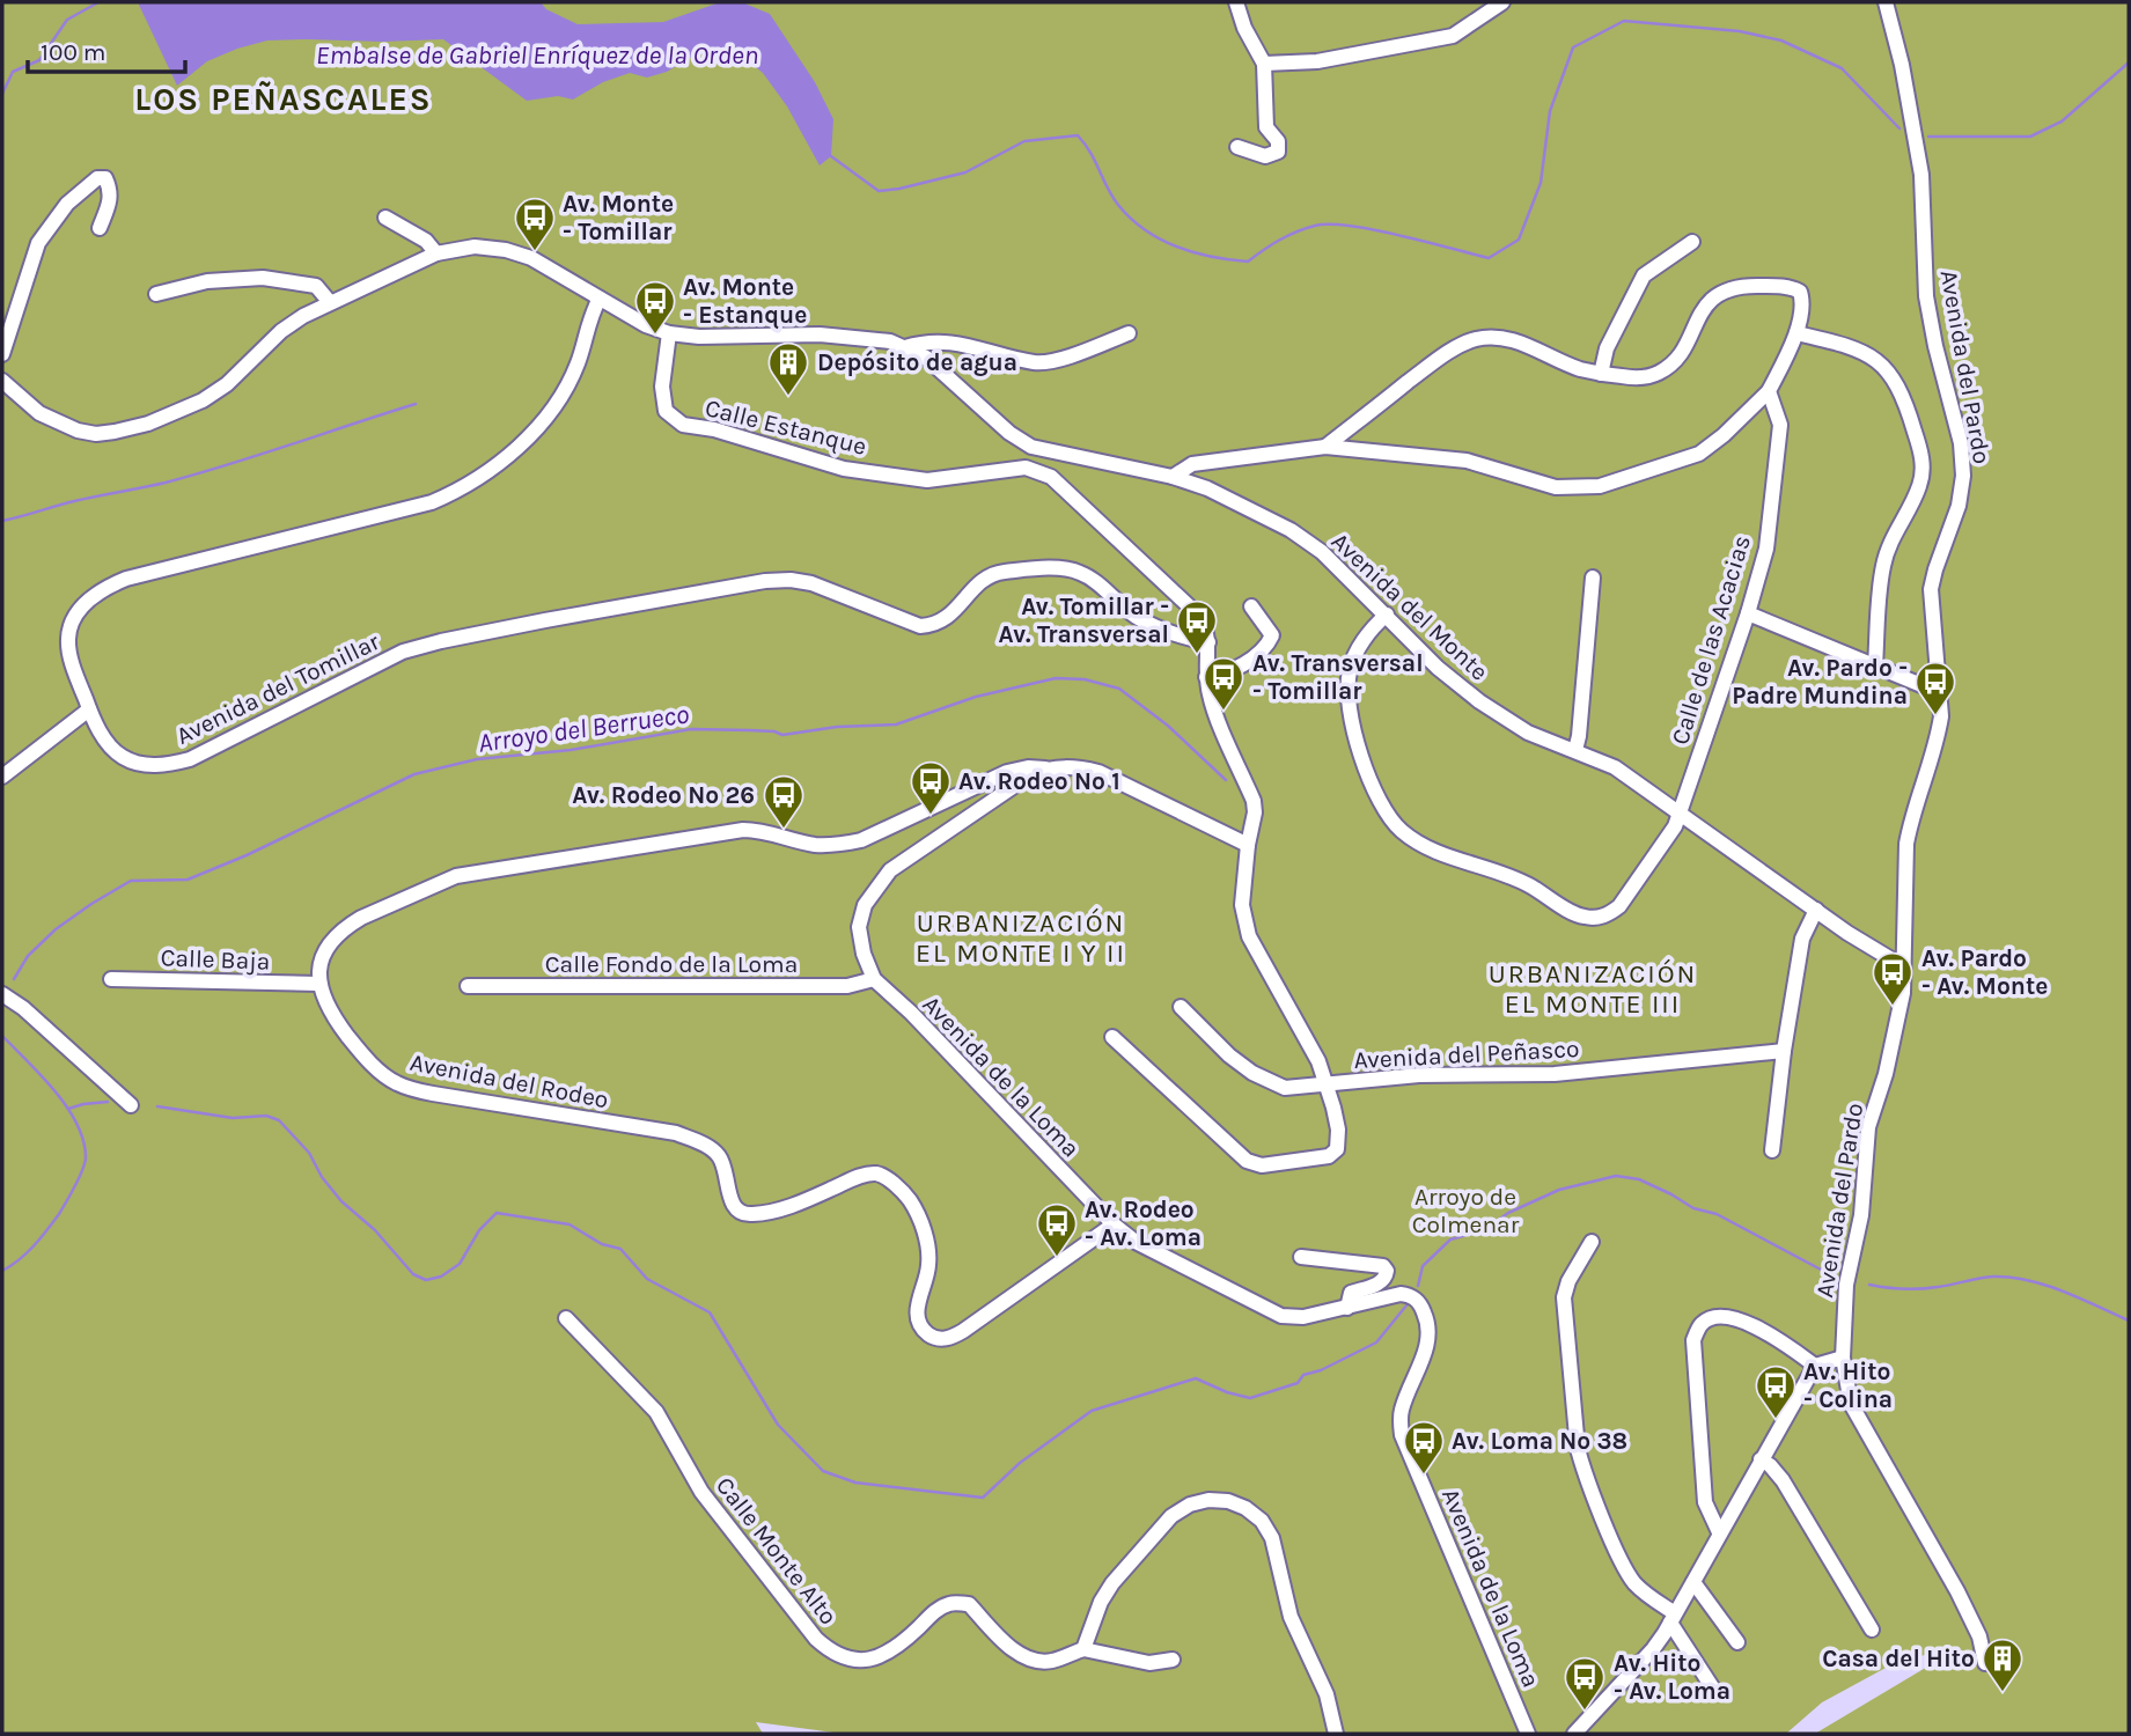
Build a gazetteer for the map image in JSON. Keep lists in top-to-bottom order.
{
  "streets": {
    "street": [
      "Avenida del Pardo",
      "Calle Estanque",
      "Avenida del Monte",
      "Calle de las Acacias",
      "Avenida del Tomillar",
      "Calle Baja",
      "Calle Fondo de la Loma",
      "Avenida del Peñasco",
      "Avenida de la Loma",
      "Avenida del Rodeo",
      "Calle Monte Alto"
    ]
  },
  "crossings": [
    ["Avenida del Pardo", "Avenida del Monte"],
    ["Calle Estanque", "Avenida del Monte"],
    ["Avenida del Monte", "Calle de las Acacias"],
    ["Avenida del Monte", "Avenida del Tomillar"],
    ["Calle Baja", "Avenida del Rodeo"],
    ["Calle Fondo de la Loma", "Avenida de la Loma"],
    ["Avenida de la Loma", "Avenida del Rodeo"]
  ],
  "districts": ["LOS PEÑASCALES", "URBANIZACIÓN EL MONTE I Y II", "URBANIZACIÓN EL MONTE III"],
  "water": ["Embalse de Gabriel Enríquez de la Orden", "Arroyo del Berrueco"],
  "parks": ["Arroyo de Colmenar"],
  "places": {
    "bus stop": [
      "Av. Monte - Tomillar",
      "Av. Monte - Estanque",
      "Av. Tomillar - Av. Transversal",
      "Av. Transversal - Tomillar",
      "Av. Pardo - Padre Mundina",
      "Av. Rodeo Nº 1",
      "Av. Rodeo Nº 26",
      "Av. Pardo - Av. Monte",
      "Av. Rodeo - Av. Loma",
      "Av. Hito - Colina",
      "Av. Loma Nº 38",
      "Av. Hito - Av. Loma"
    ],
    "building": ["Depósito de agua", "Casa del Hito"]
  },
  "scale_bar": "100 m"
}
